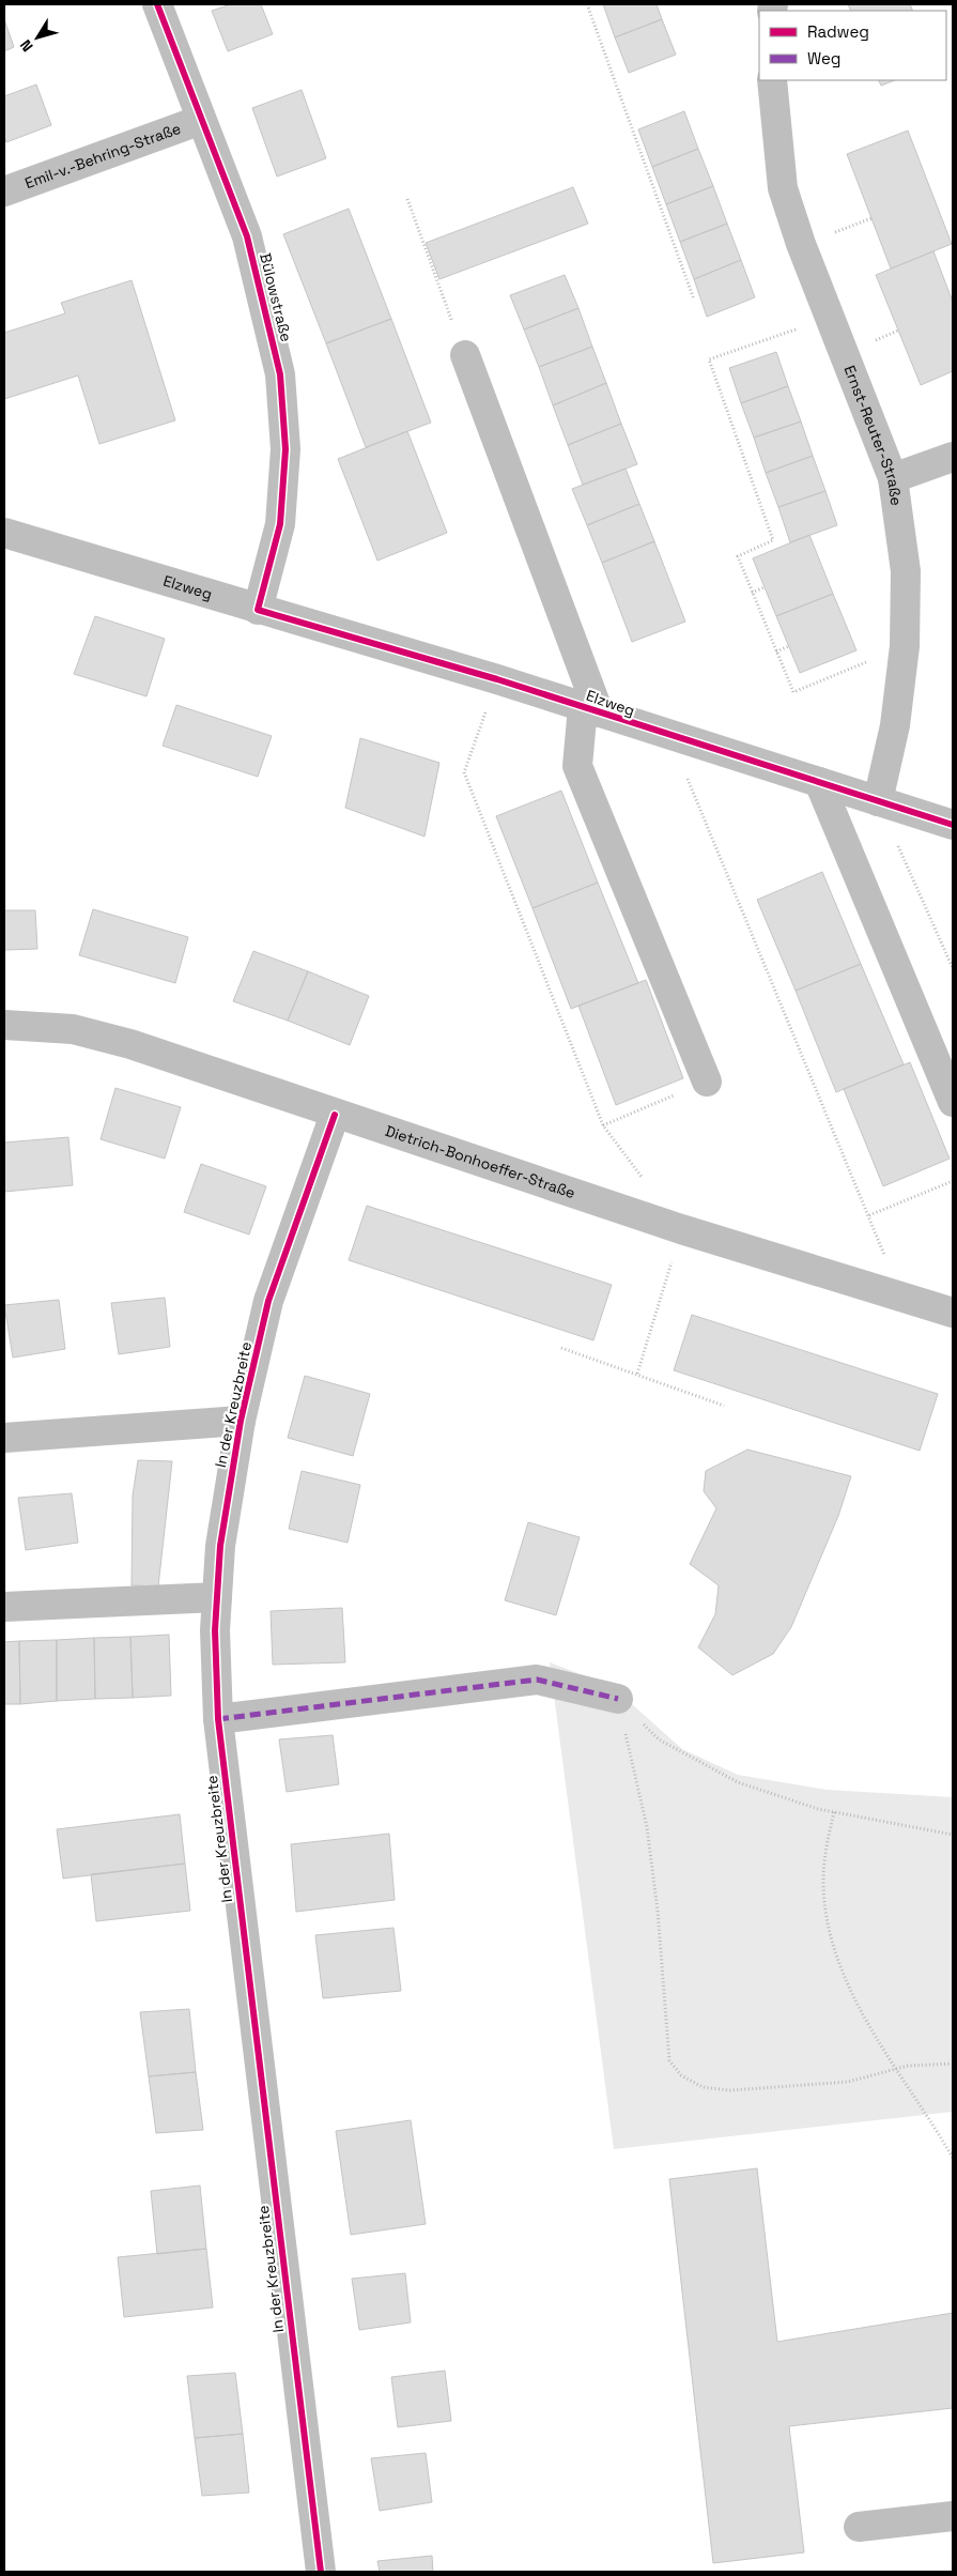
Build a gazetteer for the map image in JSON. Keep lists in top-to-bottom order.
{
  "streets": {
    "street": [
      "Emil-v.-Behring-Straße",
      "Bülowstraße",
      "Ernst-Reuter-Straße",
      "Elzweg",
      "Dietrich-Bonhoeffer-Straße",
      "In der Kreuzbreite"
    ]
  },
  "crossings": [
    ["Emil-v.-Behring-Straße", "Bülowstraße"],
    ["Bülowstraße", "Elzweg"],
    ["Ernst-Reuter-Straße", "Elzweg"],
    ["Dietrich-Bonhoeffer-Straße", "In der Kreuzbreite"]
  ],
  "legend": ["Radweg", "Weg"],
  "north": "bottom left"
}
